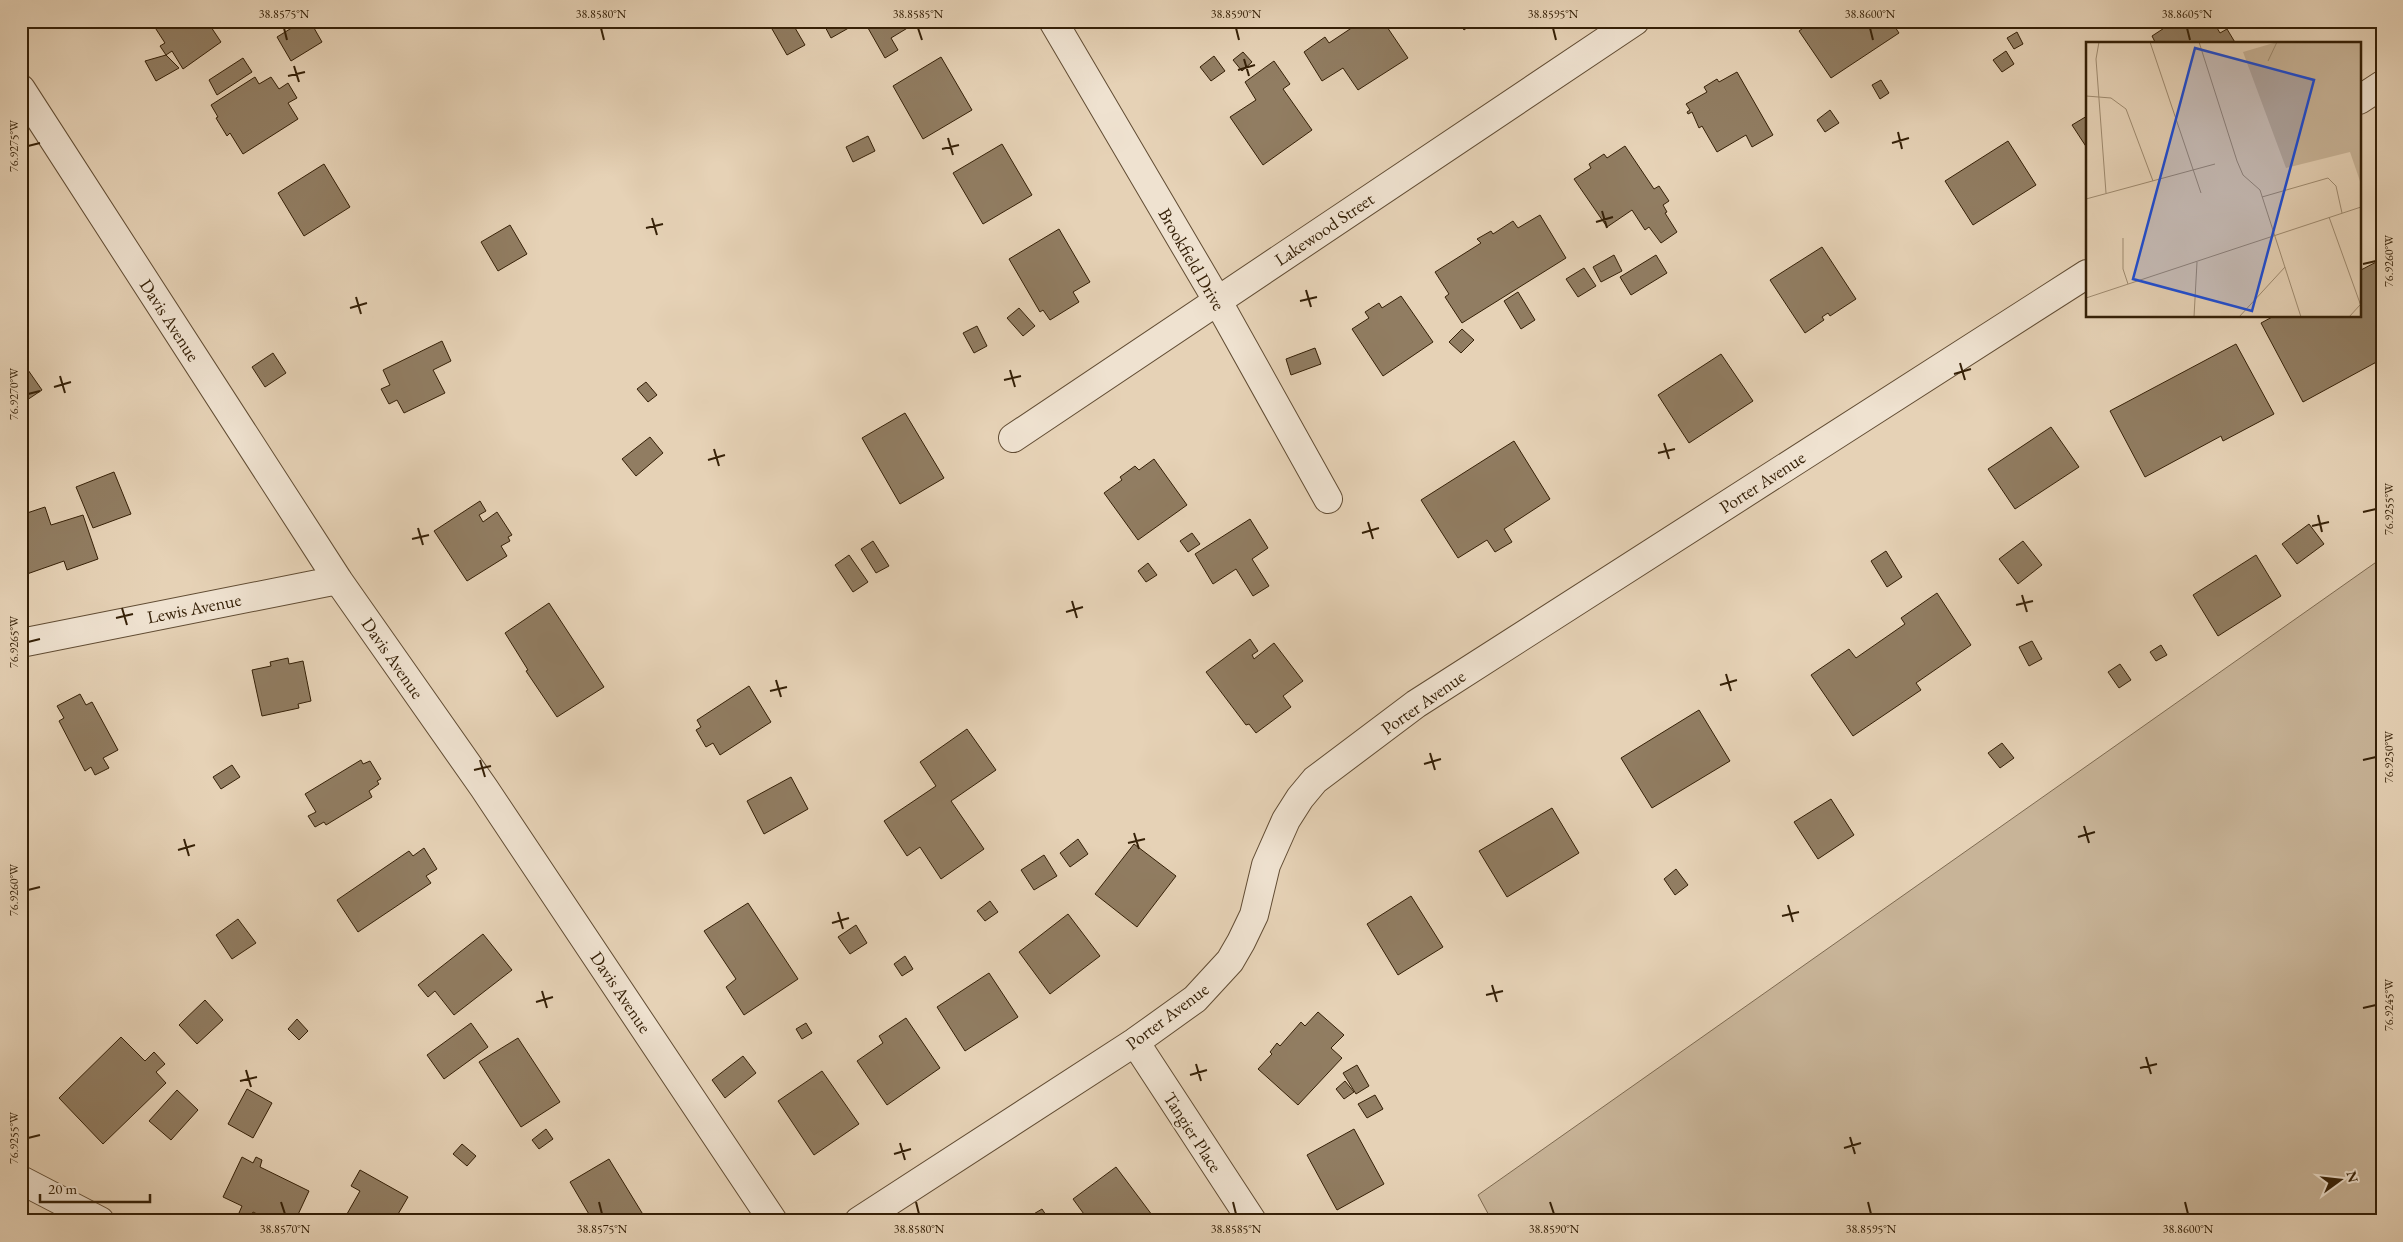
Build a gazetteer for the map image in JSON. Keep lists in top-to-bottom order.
{
  "streets": {
    "street": [
      "Lakewood Street",
      "Brookfield Drive",
      "Davis Avenue",
      "Porter Avenue",
      "Lewis Avenue",
      "Tangier Place"
    ]
  },
  "crossings": [
    ["Lakewood Street", "Brookfield Drive"],
    ["Davis Avenue", "Lewis Avenue"],
    ["Porter Avenue", "Tangier Place"]
  ],
  "scale_bar": "20 m",
  "north": "right",
  "coordinates": [
    "38.8575°N",
    "38.8580°N",
    "38.8585°N",
    "38.8590°N",
    "38.8595°N",
    "38.8600°N",
    "38.8605°N",
    "76.9275°W",
    "76.9260°W",
    "76.9270°W",
    "76.9255°W",
    "76.9265°W",
    "76.9250°W",
    "76.9245°W",
    "38.8570°N"
  ]
}
